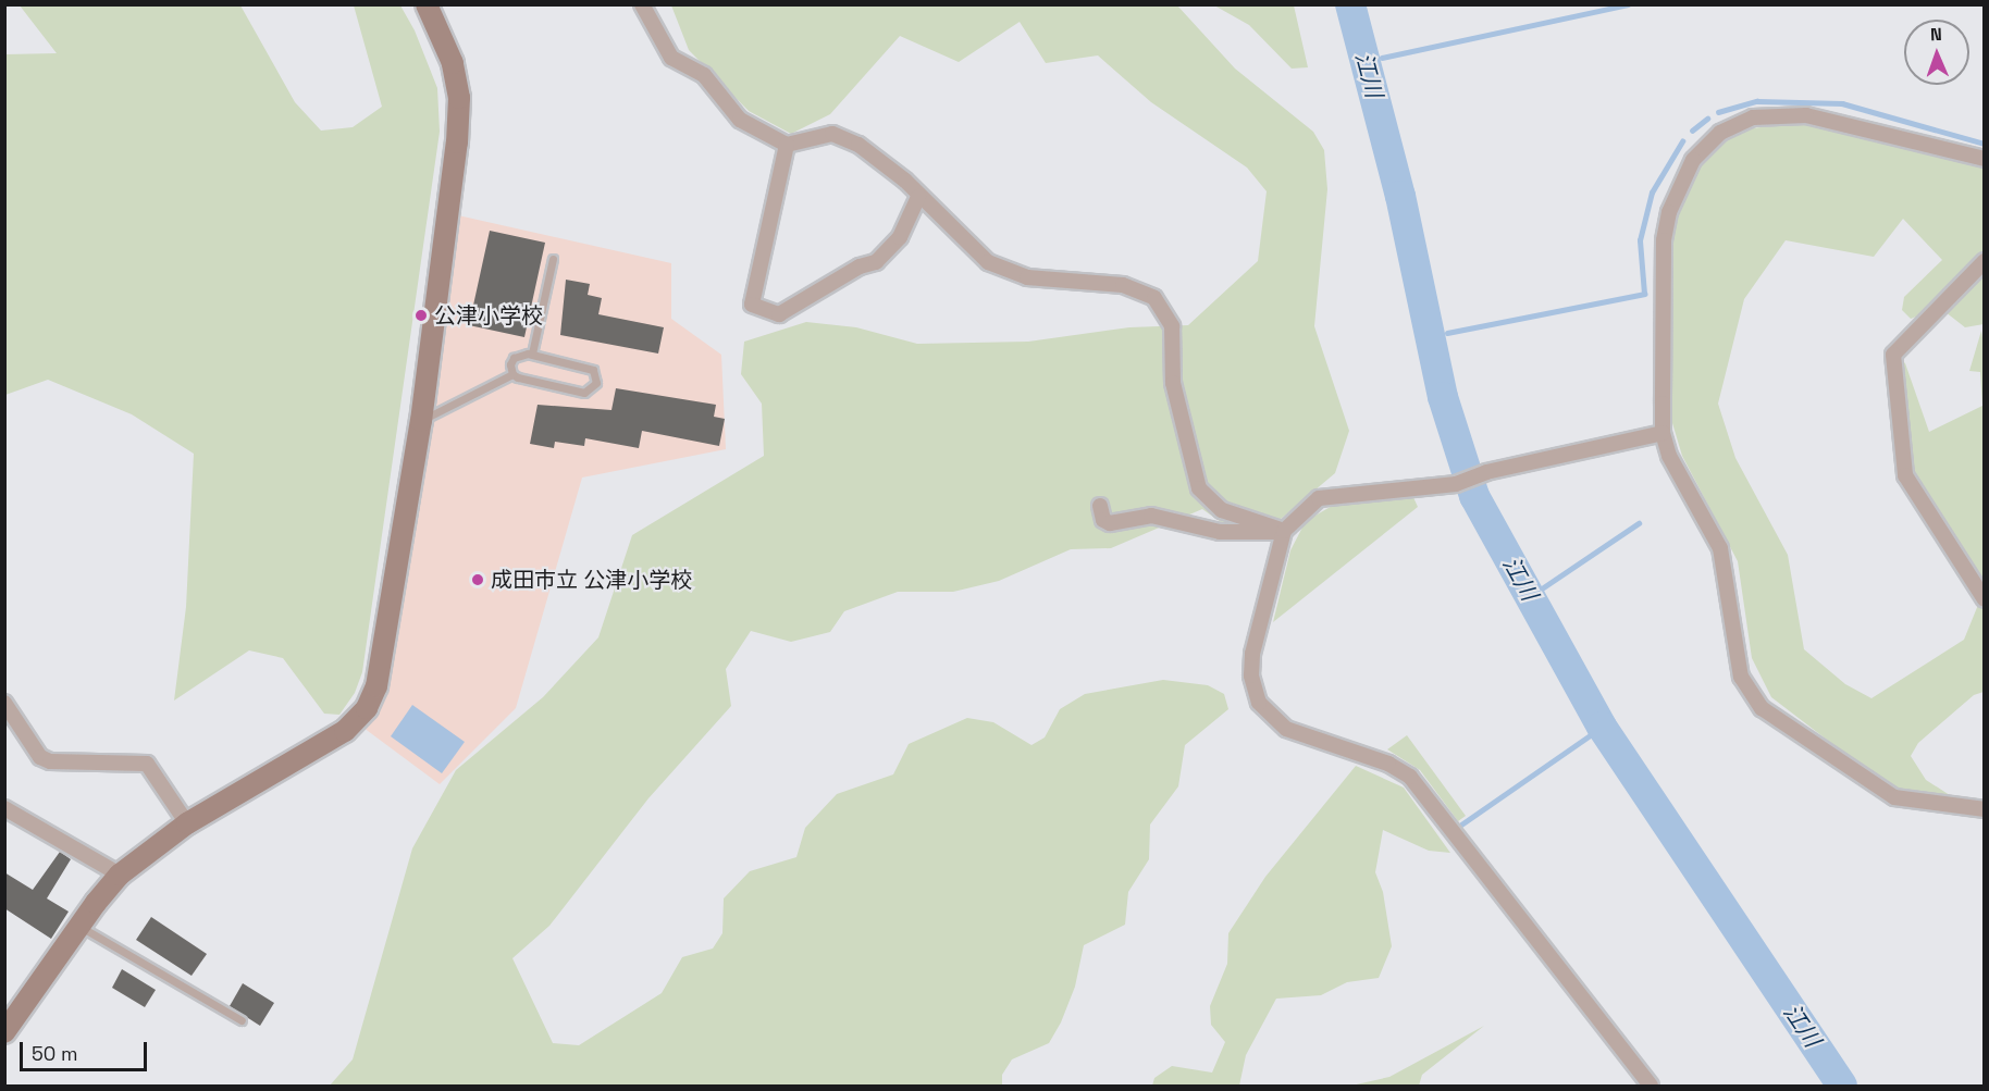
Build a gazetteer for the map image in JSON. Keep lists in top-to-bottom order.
{
  "water": ["江川"],
  "places": ["公津小学校", "成田市立 公津小学校"],
  "scale_bar": "50 m",
  "north": "top"
}
